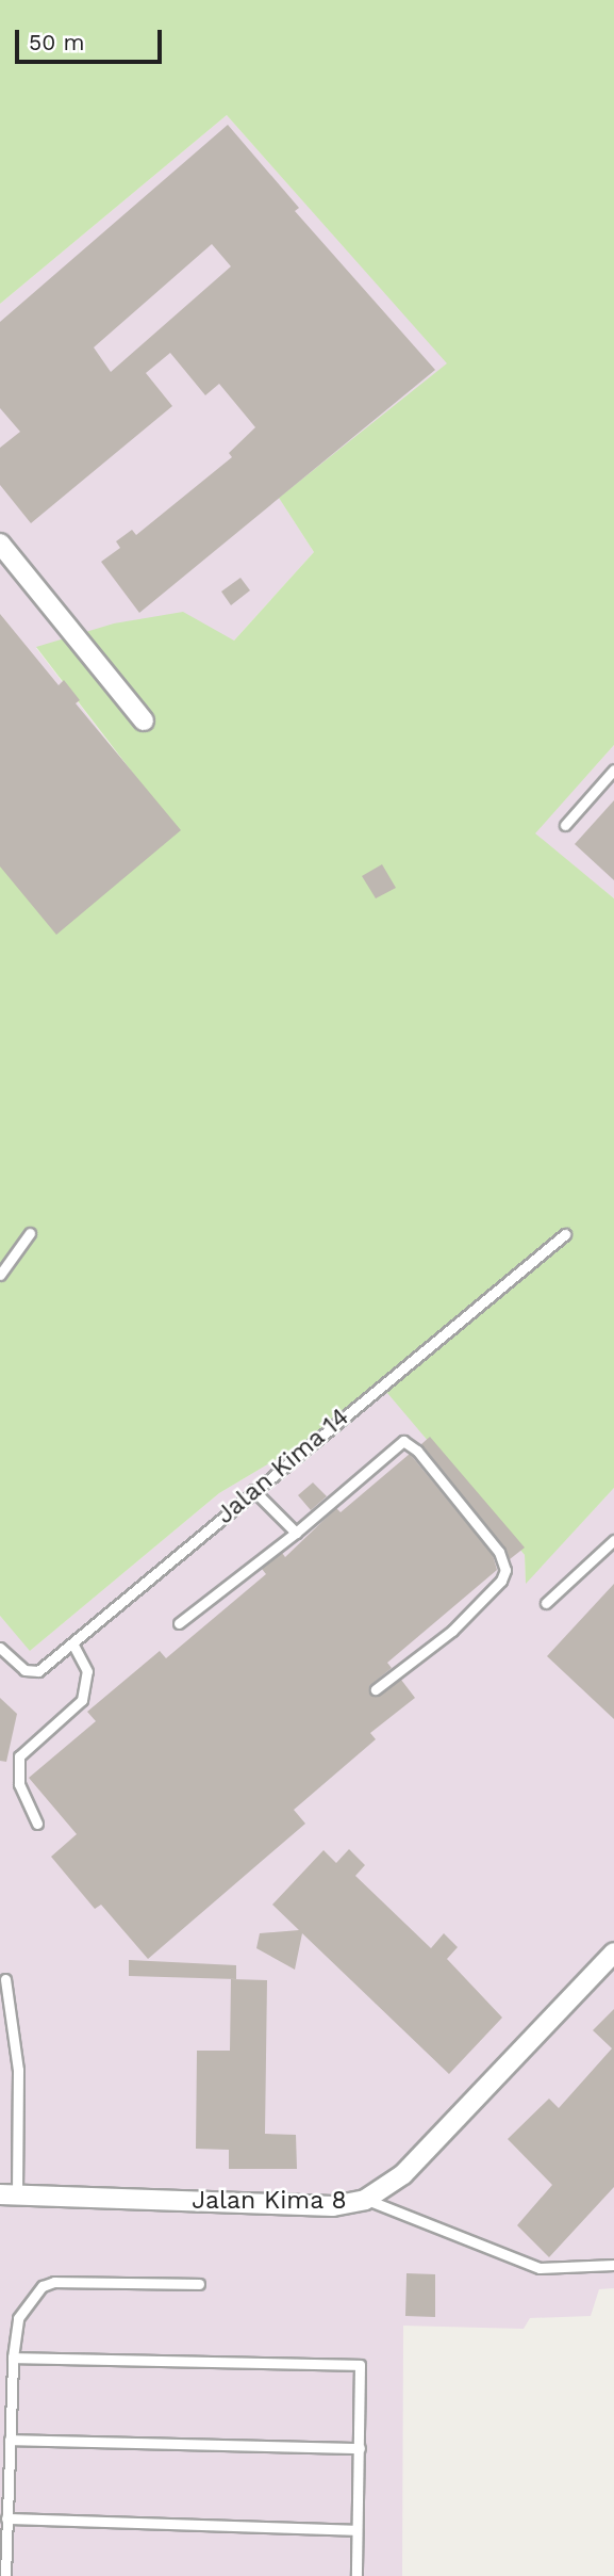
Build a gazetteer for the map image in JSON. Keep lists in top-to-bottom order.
{
  "streets": {
    "street": ["Jalan Kima 8"],
    "lane": ["Jalan Kima 14"]
  },
  "scale_bar": "50 m"
}
